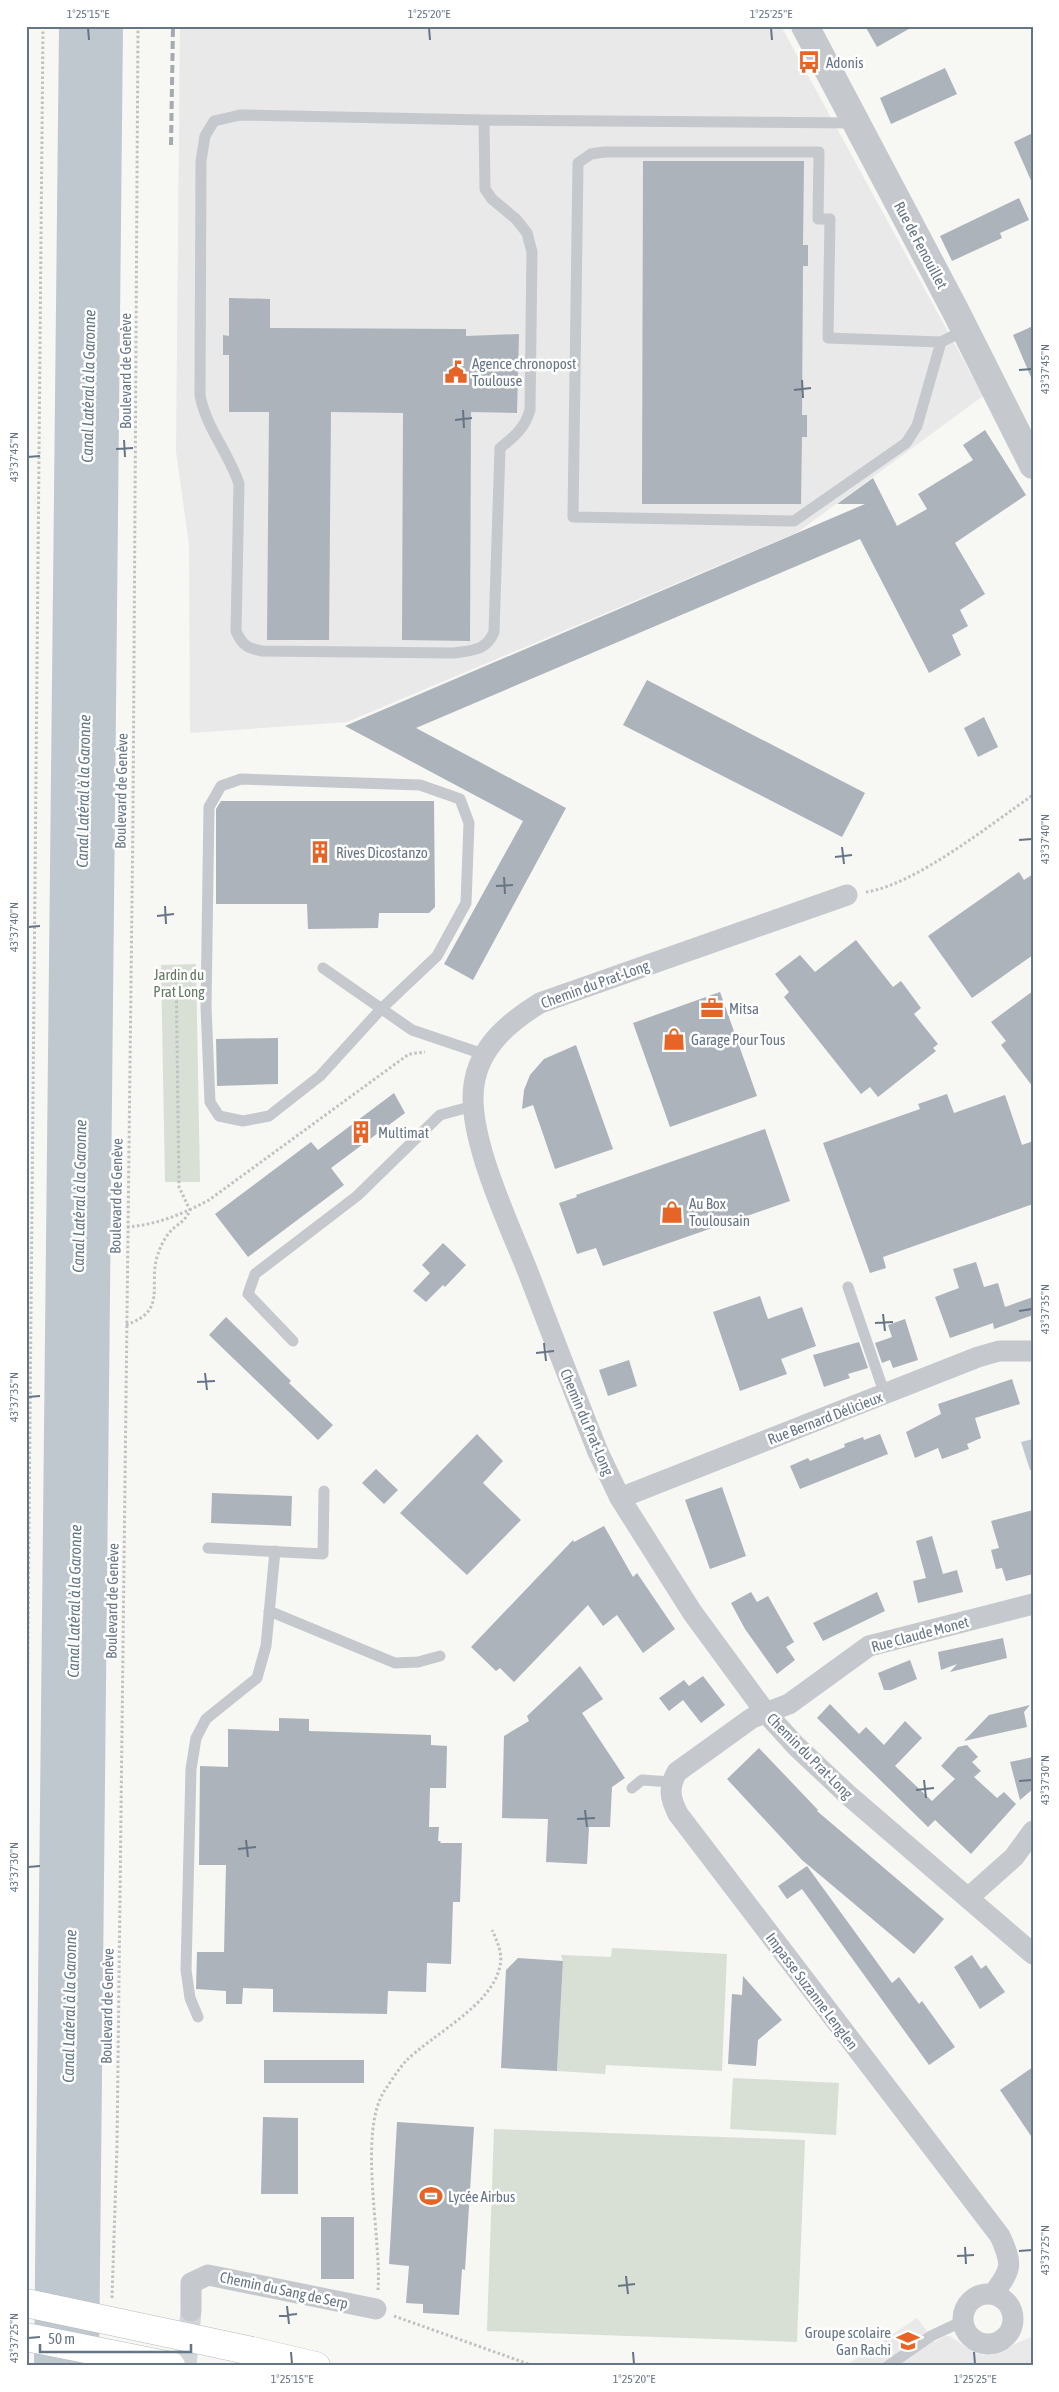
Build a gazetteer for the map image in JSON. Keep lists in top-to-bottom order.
{
  "streets": {
    "street": [
      "Rue de Fenouillet",
      "Chemin du Prat-Long",
      "Rue Bernard Délicieux",
      "Rue Claude Monet",
      "Impasse Suzanne Lenglen",
      "Chemin du Sang de Serp"
    ],
    "path": ["Boulevard de Genève"]
  },
  "crossings": [
    ["Chemin du Prat-Long", "Rue Bernard Délicieux"],
    ["Chemin du Prat-Long", "Rue Claude Monet"]
  ],
  "water": ["Canal Latéral à la Garonne"],
  "parks": ["Jardin du Prat Long"],
  "places": {
    "bus stop": ["Adonis"],
    "public building": ["Agence chronopost Toulouse"],
    "building": ["Rives Dicostanzo", "Multimat"],
    "office": ["Mitsa"],
    "shop": ["Garage Pour Tous", "Au Box Toulousain"],
    "sports": ["Lycée Airbus"],
    "school or university": ["Groupe scolaire Gan Rachi"]
  },
  "scale_bar": "50 m",
  "coordinates": [
    "1°25'15\"E",
    "1°25'20\"E",
    "1°25'25\"E",
    "43°37'45\"N",
    "43°37'40\"N",
    "43°37'35\"N",
    "43°37'30\"N",
    "43°37'25\"N"
  ]
}
